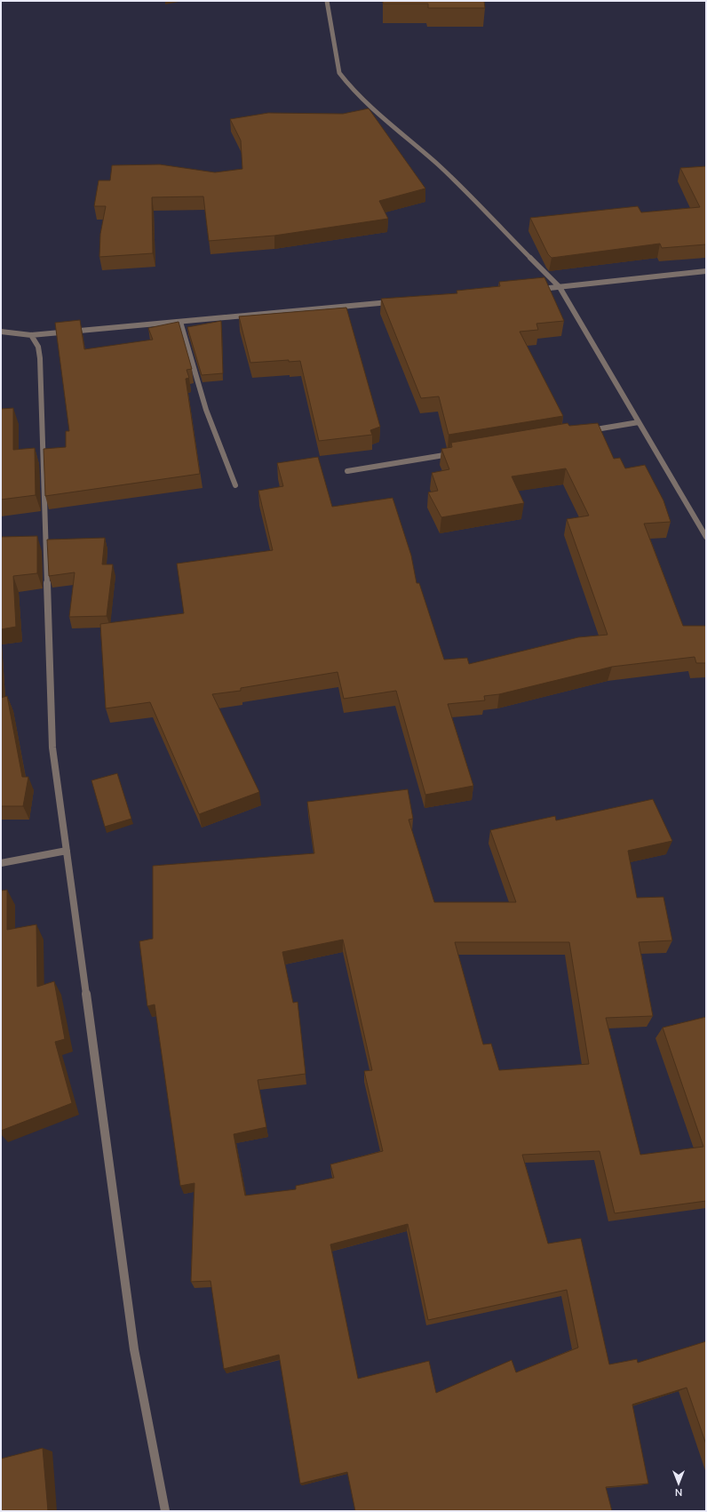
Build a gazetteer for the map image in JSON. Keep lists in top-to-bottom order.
{
  "north": "bottom"
}
